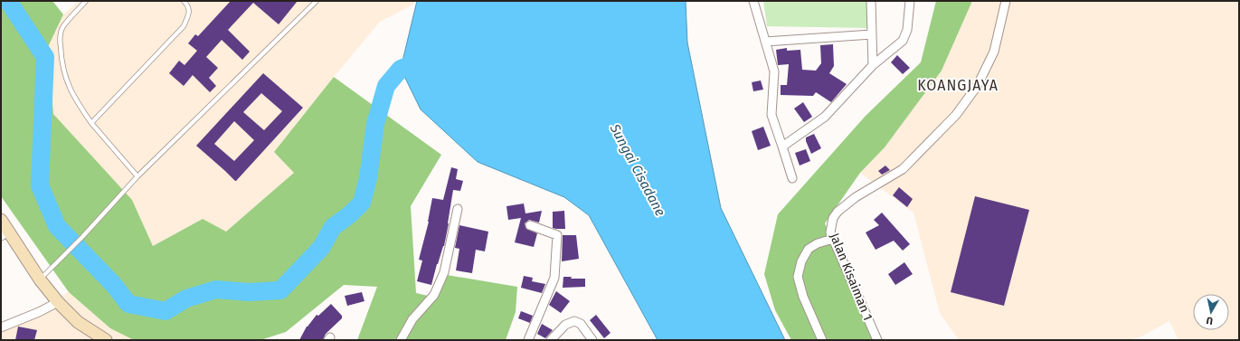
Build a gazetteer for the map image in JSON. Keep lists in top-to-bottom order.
{
  "streets": {
    "street": ["Jalan Kisaiman 1"]
  },
  "districts": ["KOANGJAYA"],
  "water": ["Sungai Cisadane"],
  "north": "bottom"
}
